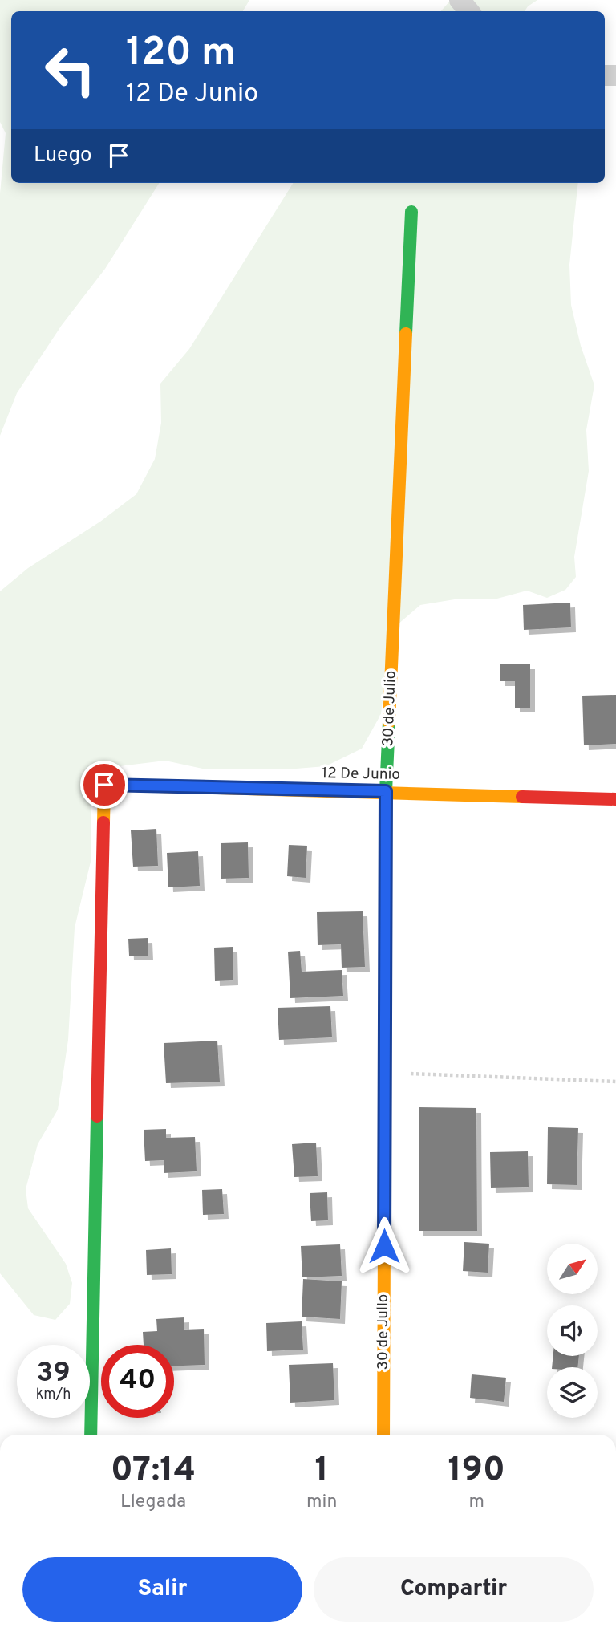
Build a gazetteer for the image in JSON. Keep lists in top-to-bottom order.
{
  "streets": {
    "street": ["30 de Julio", "12 De Junio"]
  },
  "crossings": [
    ["30 de Julio", "12 De Junio"]
  ],
  "north": "top right",
  "page": {
    "turn": ["120 m", "12 De Junio"],
    "then": "Luego",
    "speed": "39 km/h",
    "limit": "40",
    "eta": [
      "07:14",
      "Llegada",
      "1",
      "min",
      "190",
      "m"
    ],
    "buttons": ["Salir", "Compartir"]
  }
}
